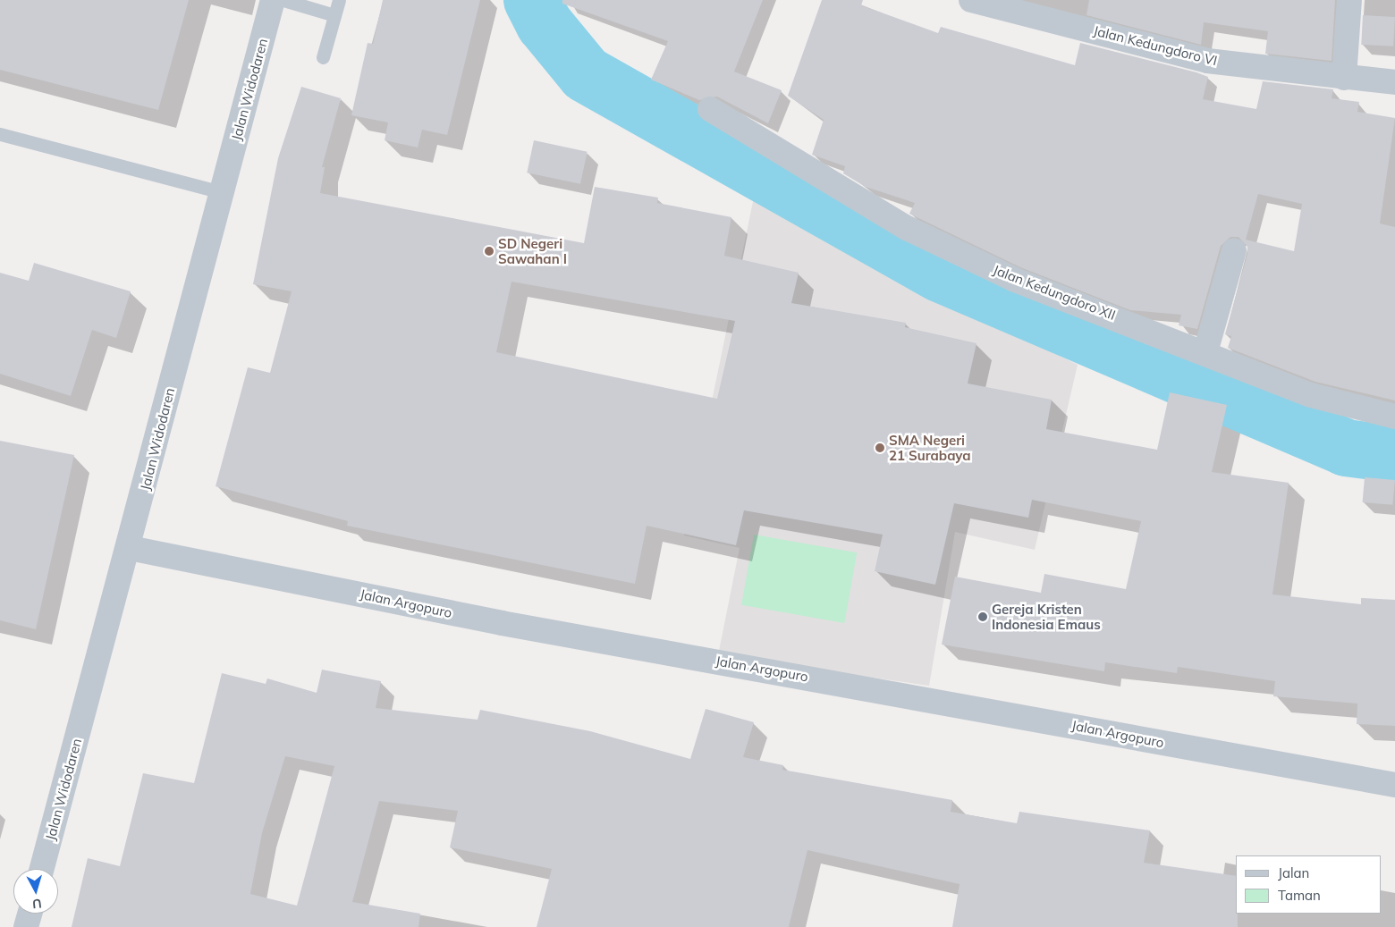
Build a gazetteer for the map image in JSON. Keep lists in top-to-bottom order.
{
  "streets": {
    "street": [
      "Jalan Kedungdoro VI",
      "Jalan Widodaren",
      "Jalan Kedungdoro XII",
      "Jalan Argopuro"
    ]
  },
  "crossings": [
    ["Jalan Widodaren", "Jalan Argopuro"]
  ],
  "places": ["SD Negeri Sawahan I", "SMA Negeri 21 Surabaya", "Gereja Kristen Indonesia Emaus"],
  "legend": ["Jalan", "Taman"],
  "north": "bottom"
}
